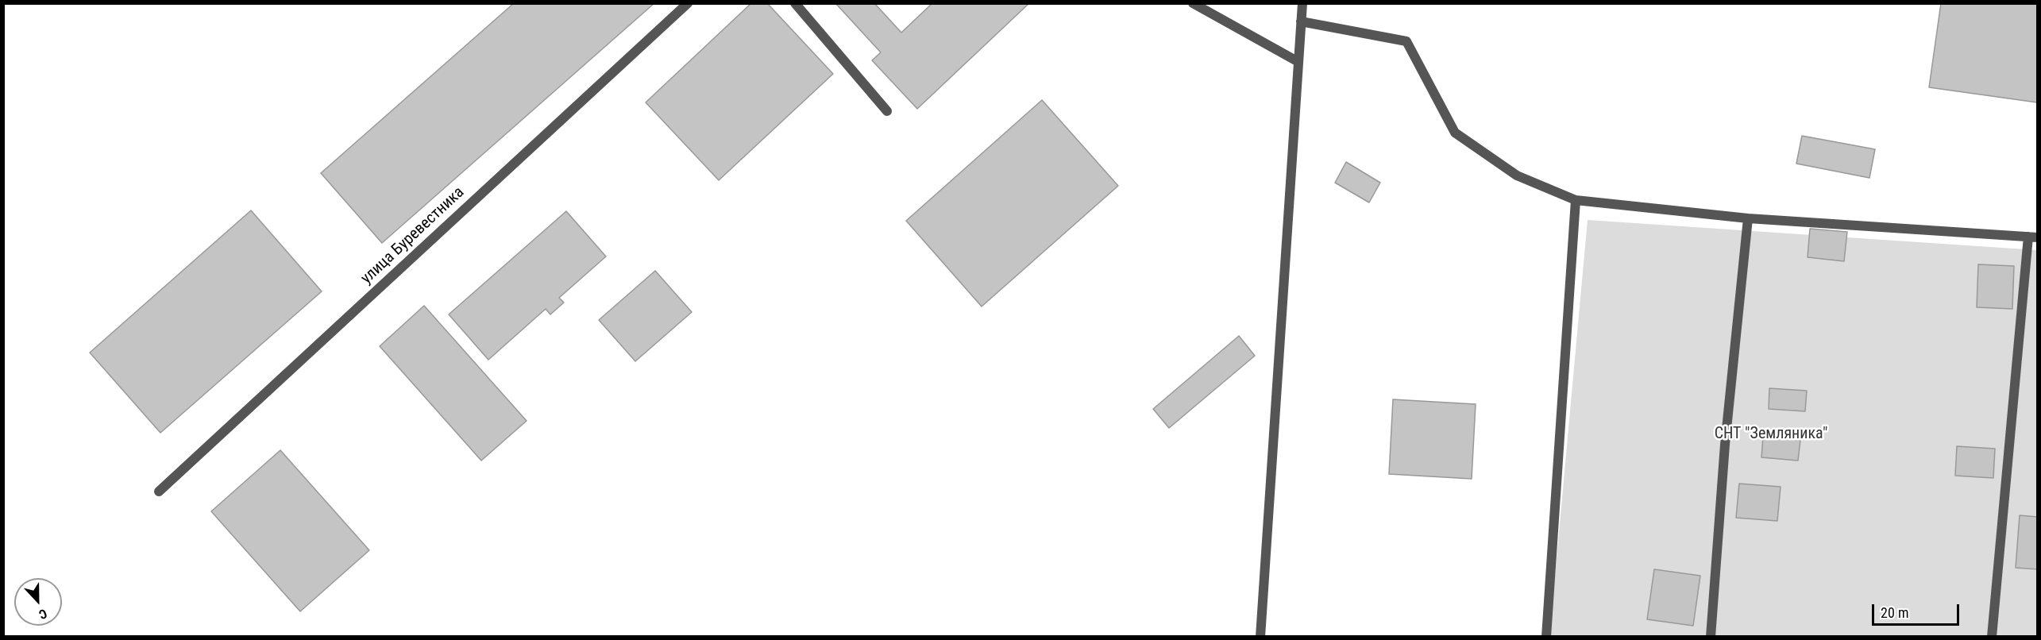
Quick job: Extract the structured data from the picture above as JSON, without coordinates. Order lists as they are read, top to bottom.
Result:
{
  "streets": {
    "street": ["улица Буревестника"]
  },
  "parks": ["СНТ \"Земляника\""],
  "scale_bar": "20 m",
  "north": "bottom"
}
